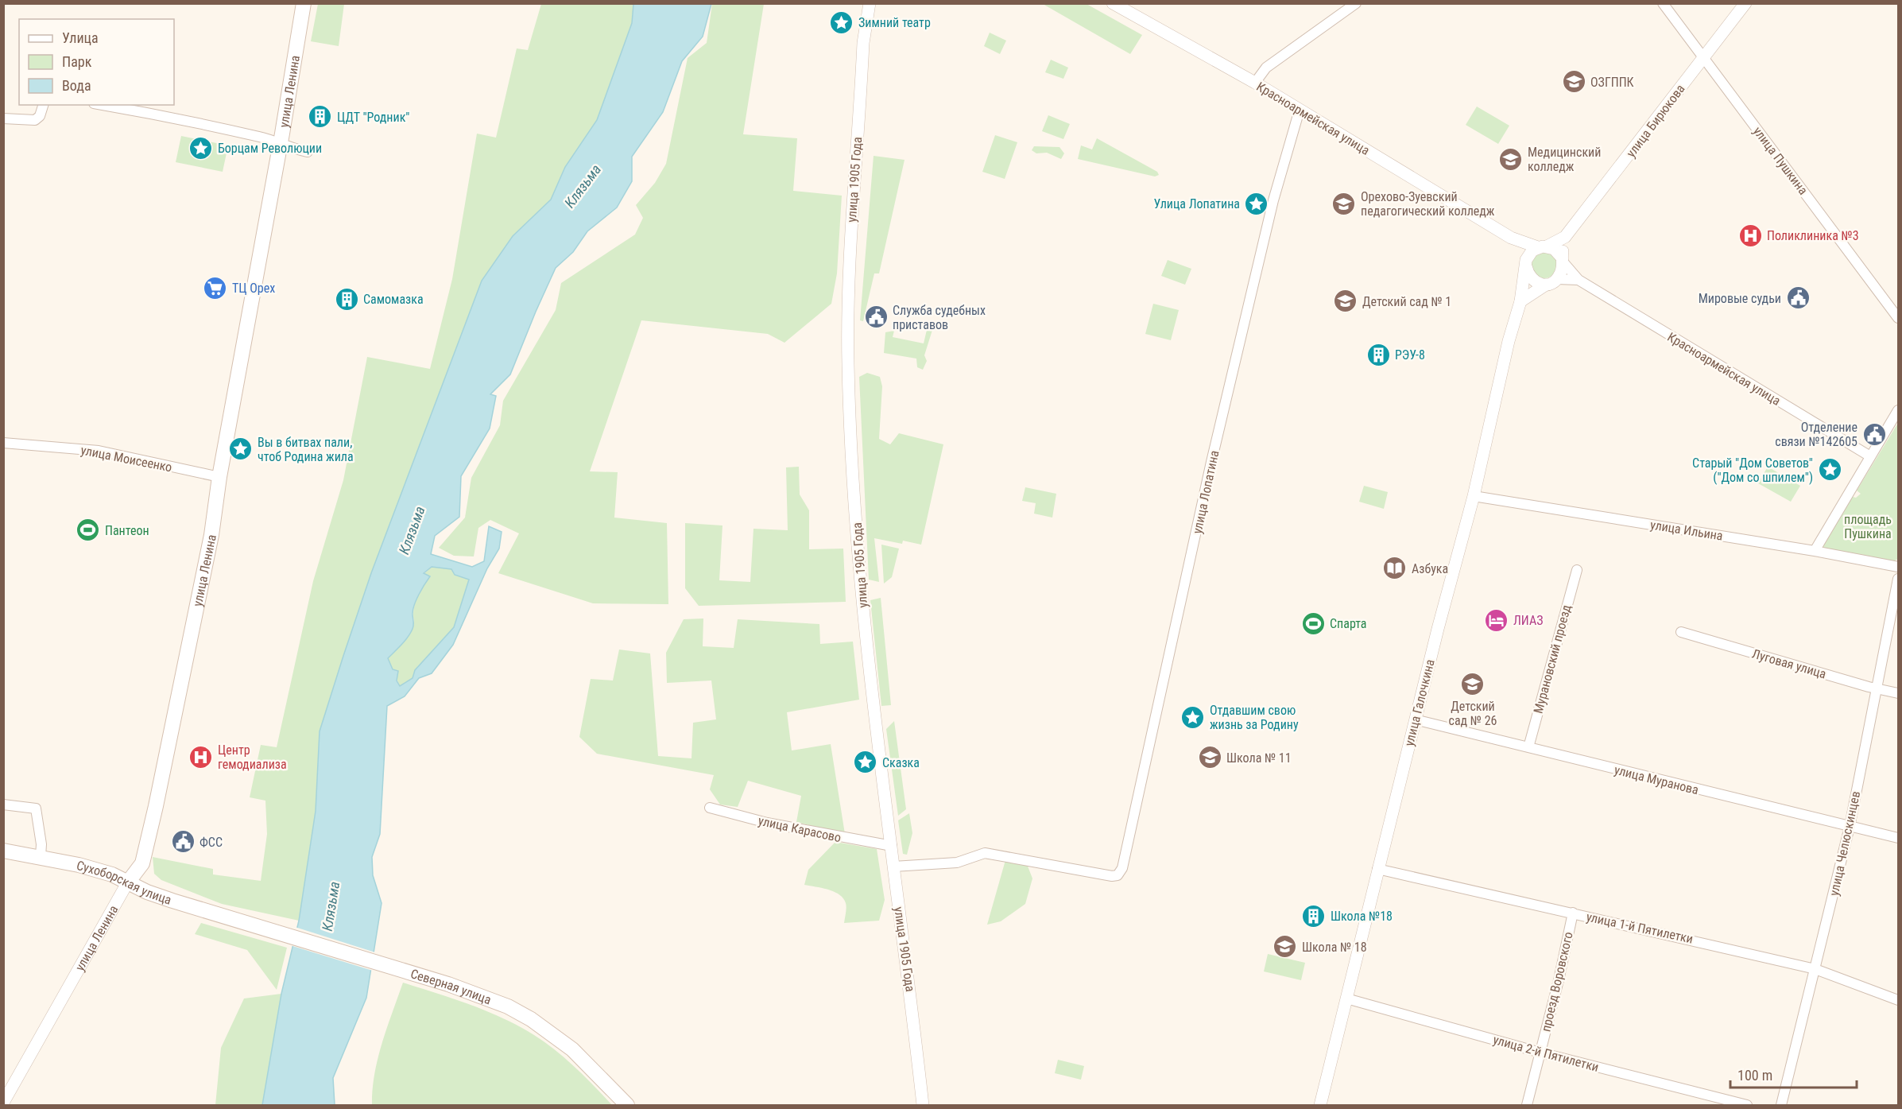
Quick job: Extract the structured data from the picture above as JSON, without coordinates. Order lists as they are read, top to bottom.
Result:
{
  "streets": {
    "main road": ["улица Ленина", "Сухоборская улица", "Северная улица"],
    "street": [
      "Красноармейская улица",
      "улица Бирюкова",
      "улица Пушкина",
      "улица 1905 Года",
      "улица Моисеенко",
      "улица Лопатина",
      "улица Ильина",
      "Мурановский проезд",
      "Луговая улица",
      "улица Галочкина",
      "улица Муранова",
      "улица Карасово",
      "улица Челюскинцев",
      "улица 1-й Пятилетки",
      "проезд Воровского",
      "улица 2-й Пятилетки"
    ]
  },
  "crossings": [
    ["улица Ленина", "улица Моисеенко"],
    ["улица Ленина", "Сухоборская улица"],
    ["Красноармейская улица", "улица Лопатина"],
    ["улица Бирюкова", "улица Пушкина"],
    ["улица 1905 Года", "улица Лопатина"],
    ["улица 1905 Года", "улица Карасово"],
    ["улица Ильина", "улица Галочкина"],
    ["Мурановский проезд", "улица Муранова"],
    ["Луговая улица", "улица Челюскинцев"],
    ["улица Галочкина", "улица Муранова"],
    ["улица Галочкина", "улица 1-й Пятилетки"],
    ["улица Галочкина", "улица 2-й Пятилетки"],
    ["улица Муранова", "улица Челюскинцев"],
    ["улица Челюскинцев", "улица 1-й Пятилетки"],
    ["Сухоборская улица", "Северная улица"],
    ["улица 1-й Пятилетки", "проезд Воровского"],
    ["проезд Воровского", "улица 2-й Пятилетки"]
  ],
  "water": ["Клязьма"],
  "parks": ["площадь Пушкина"],
  "places": {
    "place": [
      "Зимний театр",
      "Борцам Революции",
      "Улица Лопатина",
      "Вы в битвах пали, чтоб Родина жила",
      "Старый \"Дом Советов\" (\"Дом со шпилем\")",
      "Отдавшим свою жизнь за Родину",
      "Сказка"
    ],
    "school or university": [
      "ОЗГППК",
      "Медицинский колледж",
      "Орехово-Зуевский педагогический колледж",
      "Детский сад № 1",
      "Детский сад № 26",
      "Школа № 11",
      "Школа № 18"
    ],
    "building": [
      "ЦДТ \"Родник\"",
      "Самомазка",
      "РЭУ-8",
      "Школа №18"
    ],
    "hospital": ["Поликлиника №3", "Центр гемодиализа"],
    "supermarket": ["ТЦ Орех"],
    "public building": [
      "Мировые судьи",
      "Служба судебных приставов",
      "Отделение связи №142605",
      "ФСС"
    ],
    "sports": ["Пантеон", "Спарта"],
    "library": ["Азбука"],
    "hotel": ["ЛИАЗ"]
  },
  "legend": ["Улица", "Парк", "Вода"],
  "scale_bar": "100 m"
}
